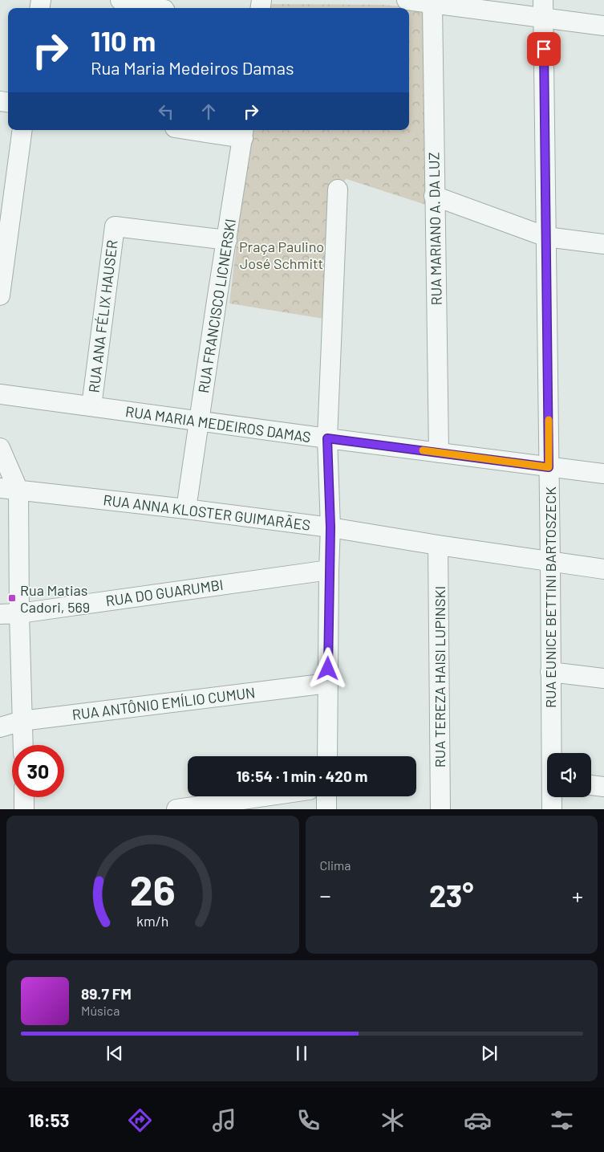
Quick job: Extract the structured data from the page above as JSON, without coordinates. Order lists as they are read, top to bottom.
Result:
{
  "streets": {
    "street": [
      "RUA MARIANO A. DA LUZ",
      "RUA FRANCISCO LICNERSKI",
      "RUA ANA FÉLIX HAUSER",
      "RUA MARIA MEDEIROS DAMAS",
      "RUA ANNA KLOSTER GUIMARÃES",
      "RUA DO GUARUMBI",
      "RUA EUNICE BETTINI BARTOSZECK",
      "RUA TEREZA HAISI LUPINSKI",
      "RUA ANTÔNIO EMÍLIO CUMUN"
    ]
  },
  "crossings": [
    ["RUA MARIANO A. DA LUZ", "RUA MARIA MEDEIROS DAMAS"],
    ["RUA FRANCISCO LICNERSKI", "RUA ANA FÉLIX HAUSER"],
    ["RUA FRANCISCO LICNERSKI", "RUA MARIA MEDEIROS DAMAS"],
    ["RUA FRANCISCO LICNERSKI", "RUA ANNA KLOSTER GUIMARÃES"],
    ["RUA ANA FÉLIX HAUSER", "RUA MARIA MEDEIROS DAMAS"],
    ["RUA MARIA MEDEIROS DAMAS", "RUA EUNICE BETTINI BARTOSZECK"],
    ["RUA ANNA KLOSTER GUIMARÃES", "RUA EUNICE BETTINI BARTOSZECK"],
    ["RUA ANNA KLOSTER GUIMARÃES", "RUA TEREZA HAISI LUPINSKI"]
  ],
  "parks": ["Praça Paulino José Schmitt"],
  "places": {
    "transit": ["Rua Matias Cadori, 569"]
  },
  "page": {
    "turn": ["110 m", "Rua Maria Medeiros Damas"],
    "limit": "30",
    "trip": "16:54 · 1 min · 420 m",
    "tile": "Clima",
    "heat": ["−", "23°", "+"],
    "song": ["89.7 FM", "Música"],
    "tabs": "16:53",
    "gauge": ["26", "km/h"]
  }
}
